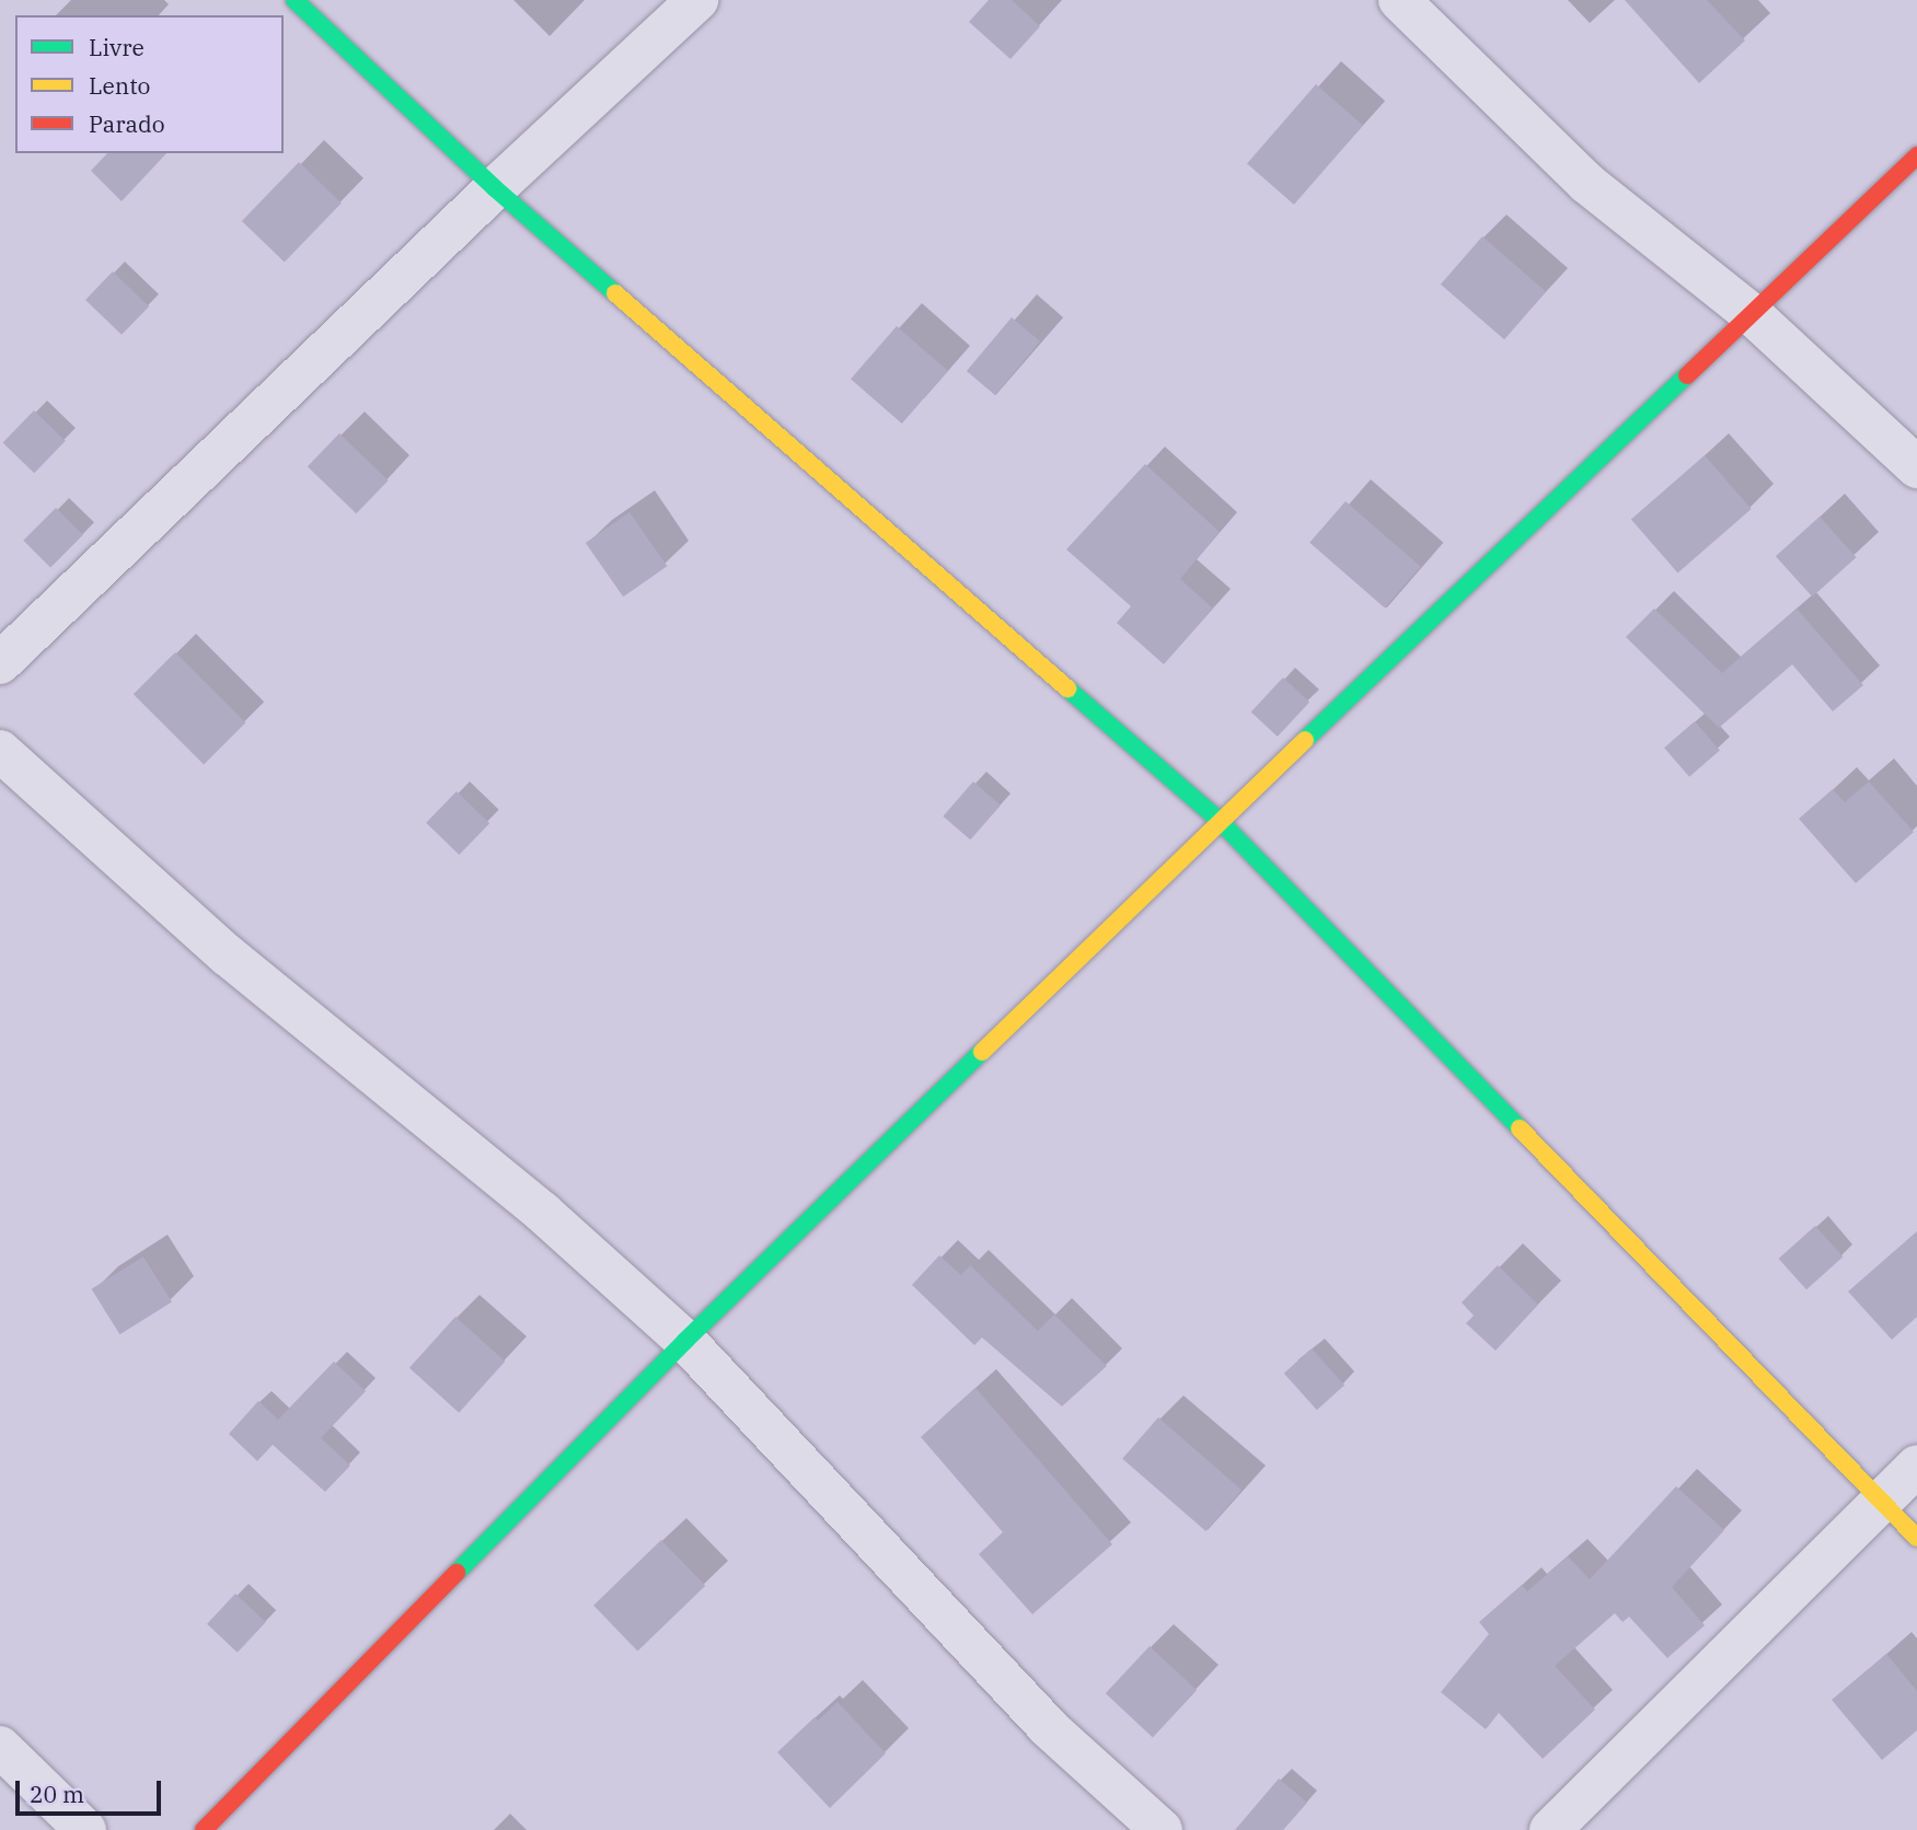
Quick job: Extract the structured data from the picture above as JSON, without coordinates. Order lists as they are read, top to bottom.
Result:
{
  "legend": ["Livre", "Lento", "Parado"],
  "scale_bar": "20 m"
}
